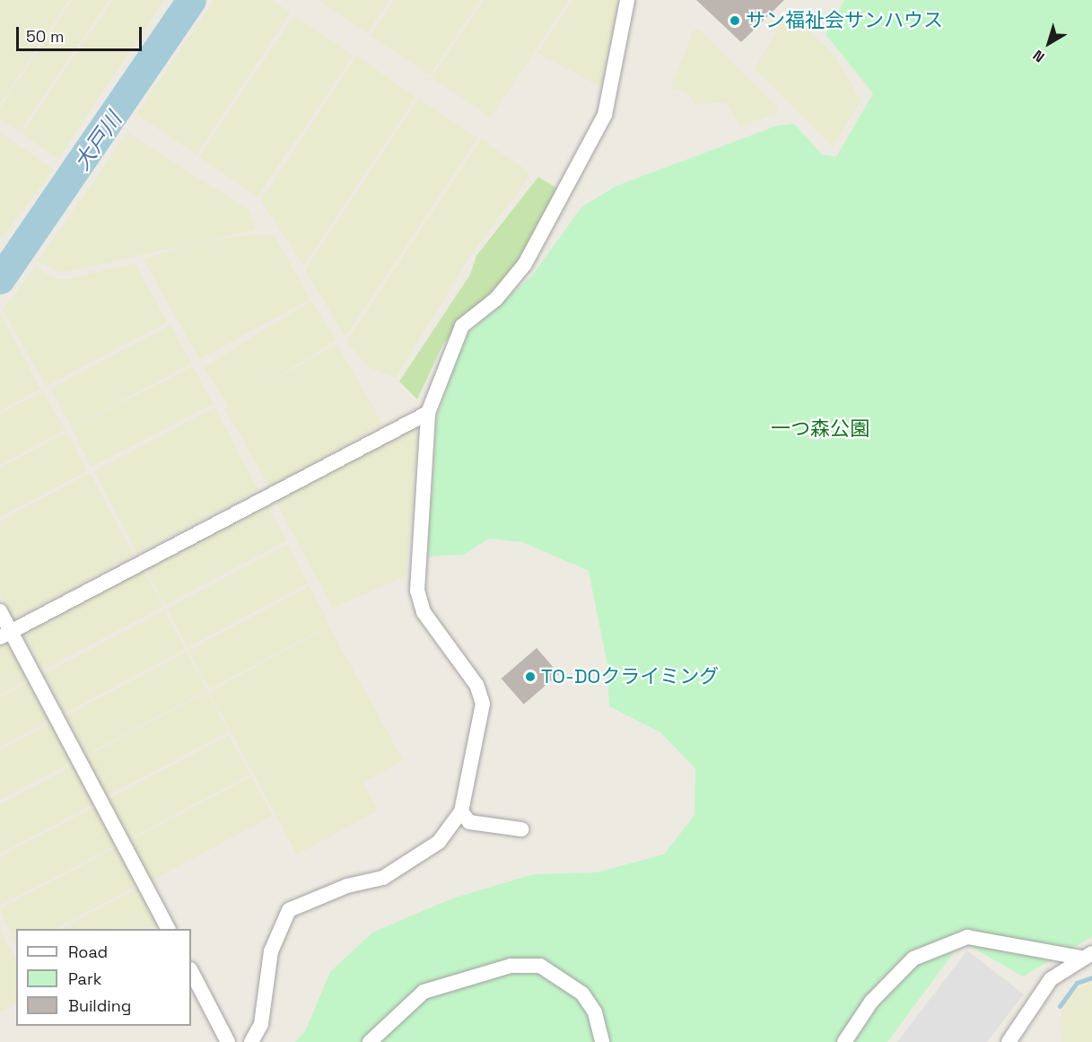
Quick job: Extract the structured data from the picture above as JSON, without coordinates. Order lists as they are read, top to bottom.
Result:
{
  "water": ["大戸川"],
  "parks": ["一つ森公園"],
  "places": ["サン福祉会サンハウス", "TO-DOクライミング"],
  "legend": ["Road", "Park", "Building"],
  "scale_bar": "50 m",
  "north": "bottom left"
}
